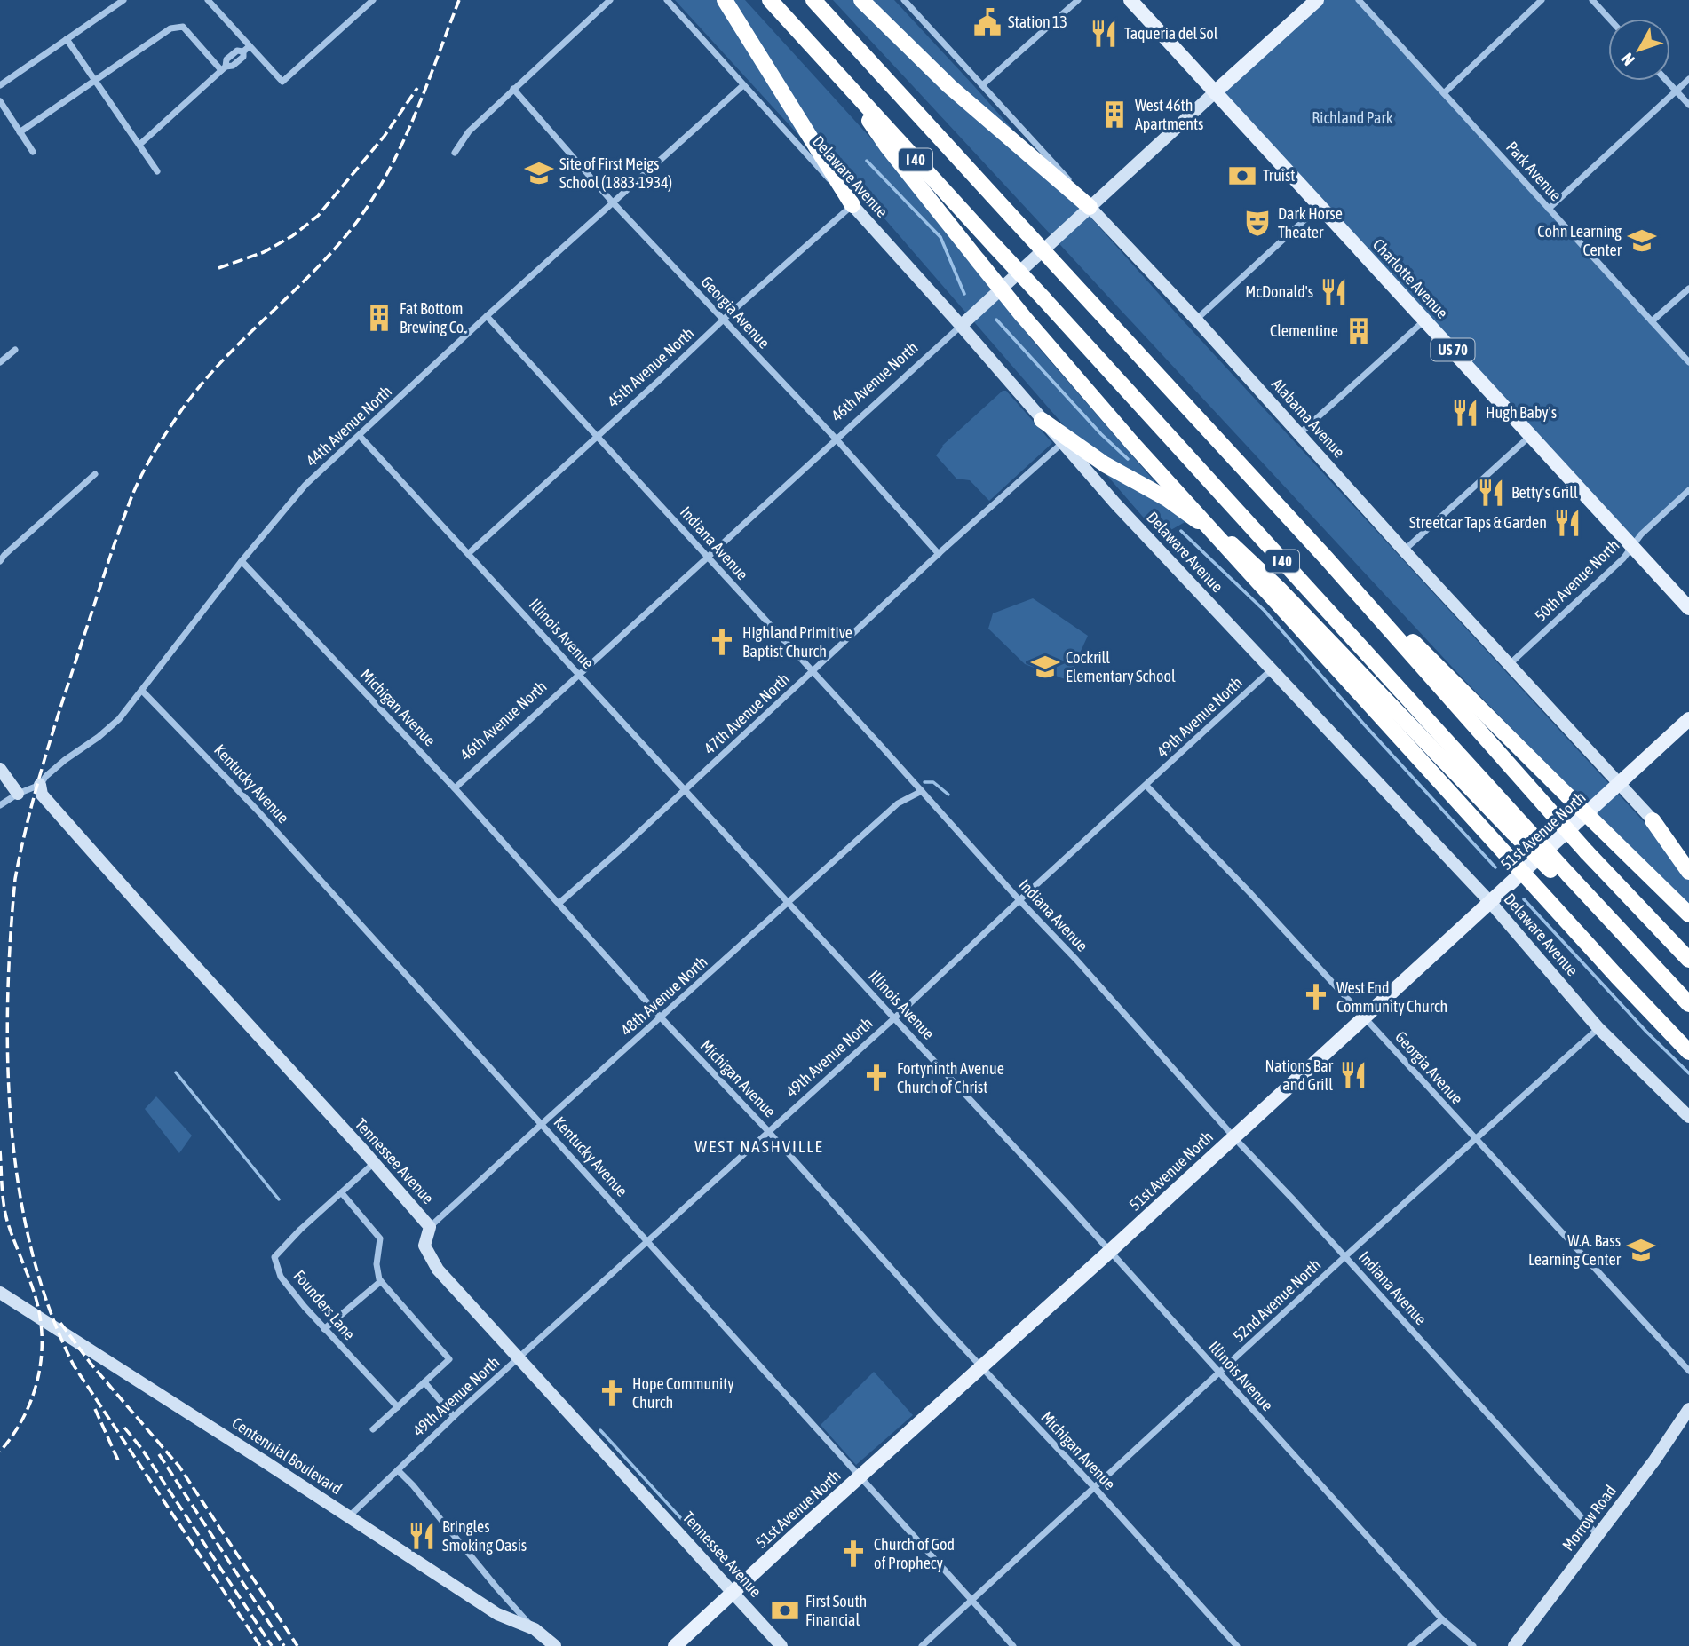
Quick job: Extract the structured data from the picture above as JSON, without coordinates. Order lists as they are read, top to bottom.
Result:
{
  "streets": {
    "highway": ["I 40"],
    "main road": [
      "Delaware Avenue",
      "Charlotte Avenue",
      "US 70",
      "46th Avenue North",
      "Alabama Avenue",
      "51st Avenue North",
      "Tennessee Avenue",
      "Centennial Boulevard",
      "Morrow Road"
    ],
    "street": [
      "Park Avenue",
      "Georgia Avenue",
      "45th Avenue North",
      "44th Avenue North",
      "Indiana Avenue",
      "50th Avenue North",
      "Illinois Avenue",
      "Michigan Avenue",
      "47th Avenue North",
      "49th Avenue North",
      "Kentucky Avenue",
      "48th Avenue North",
      "52nd Avenue North",
      "Founders Lane"
    ]
  },
  "crossings": [
    ["Delaware Avenue", "45th Avenue North"],
    ["Delaware Avenue", "46th Avenue North"],
    ["Delaware Avenue", "44th Avenue North"],
    ["Delaware Avenue", "47th Avenue North"],
    ["Delaware Avenue", "49th Avenue North"],
    ["Delaware Avenue", "51st Avenue North"],
    ["Delaware Avenue", "52nd Avenue North"],
    ["Charlotte Avenue", "46th Avenue North"],
    ["Charlotte Avenue", "50th Avenue North"],
    ["Georgia Avenue", "45th Avenue North"],
    ["Georgia Avenue", "46th Avenue North"],
    ["Georgia Avenue", "44th Avenue North"],
    ["Georgia Avenue", "47th Avenue North"],
    ["Georgia Avenue", "49th Avenue North"],
    ["Georgia Avenue", "51st Avenue North"],
    ["Georgia Avenue", "52nd Avenue North"],
    ["45th Avenue North", "Indiana Avenue"],
    ["45th Avenue North", "Illinois Avenue"],
    ["46th Avenue North", "Alabama Avenue"],
    ["46th Avenue North", "Indiana Avenue"],
    ["46th Avenue North", "Illinois Avenue"],
    ["46th Avenue North", "Michigan Avenue"],
    ["Alabama Avenue", "50th Avenue North"],
    ["Alabama Avenue", "51st Avenue North"],
    ["44th Avenue North", "Indiana Avenue"],
    ["44th Avenue North", "Illinois Avenue"],
    ["44th Avenue North", "Michigan Avenue"],
    ["44th Avenue North", "Kentucky Avenue"],
    ["44th Avenue North", "Tennessee Avenue"],
    ["Indiana Avenue", "47th Avenue North"],
    ["Indiana Avenue", "49th Avenue North"],
    ["Indiana Avenue", "51st Avenue North"],
    ["Indiana Avenue", "48th Avenue North"],
    ["Indiana Avenue", "52nd Avenue North"],
    ["Indiana Avenue", "Morrow Road"],
    ["Illinois Avenue", "47th Avenue North"],
    ["Illinois Avenue", "49th Avenue North"],
    ["Illinois Avenue", "51st Avenue North"],
    ["Illinois Avenue", "48th Avenue North"],
    ["Illinois Avenue", "52nd Avenue North"],
    ["Michigan Avenue", "47th Avenue North"],
    ["Michigan Avenue", "49th Avenue North"],
    ["Michigan Avenue", "51st Avenue North"],
    ["Michigan Avenue", "48th Avenue North"],
    ["Michigan Avenue", "52nd Avenue North"],
    ["49th Avenue North", "Kentucky Avenue"],
    ["49th Avenue North", "Tennessee Avenue"],
    ["49th Avenue North", "Centennial Boulevard"],
    ["Kentucky Avenue", "51st Avenue North"],
    ["Kentucky Avenue", "48th Avenue North"],
    ["Kentucky Avenue", "52nd Avenue North"],
    ["51st Avenue North", "Tennessee Avenue"],
    ["48th Avenue North", "Tennessee Avenue"],
    ["Tennessee Avenue", "Founders Lane"]
  ],
  "districts": ["WEST NASHVILLE"],
  "parks": ["Richland Park"],
  "places": {
    "public building": ["Station 13"],
    "restaurant": [
      "Taqueria del Sol",
      "McDonald's",
      "Hugh Baby's",
      "Betty's Grill",
      "Streetcar Taps & Garden",
      "Nations Bar and Grill",
      "Bringles Smoking Oasis"
    ],
    "building": ["West 46th Apartments", "Fat Bottom Brewing Co.", "Clementine"],
    "school or university": [
      "Site of First Meigs School (1883-1934)",
      "Cohn Learning Center",
      "Cockrill Elementary School",
      "W.A. Bass Learning Center"
    ],
    "bank": ["Truist", "First South Financial"],
    "theatre": ["Dark Horse Theater"],
    "church": [
      "Highland Primitive Baptist Church",
      "West End Community Church",
      "Fortyninth Avenue Church of Christ",
      "Hope Community Church",
      "Church of God of Prophecy"
    ]
  },
  "north": "bottom left"
}
